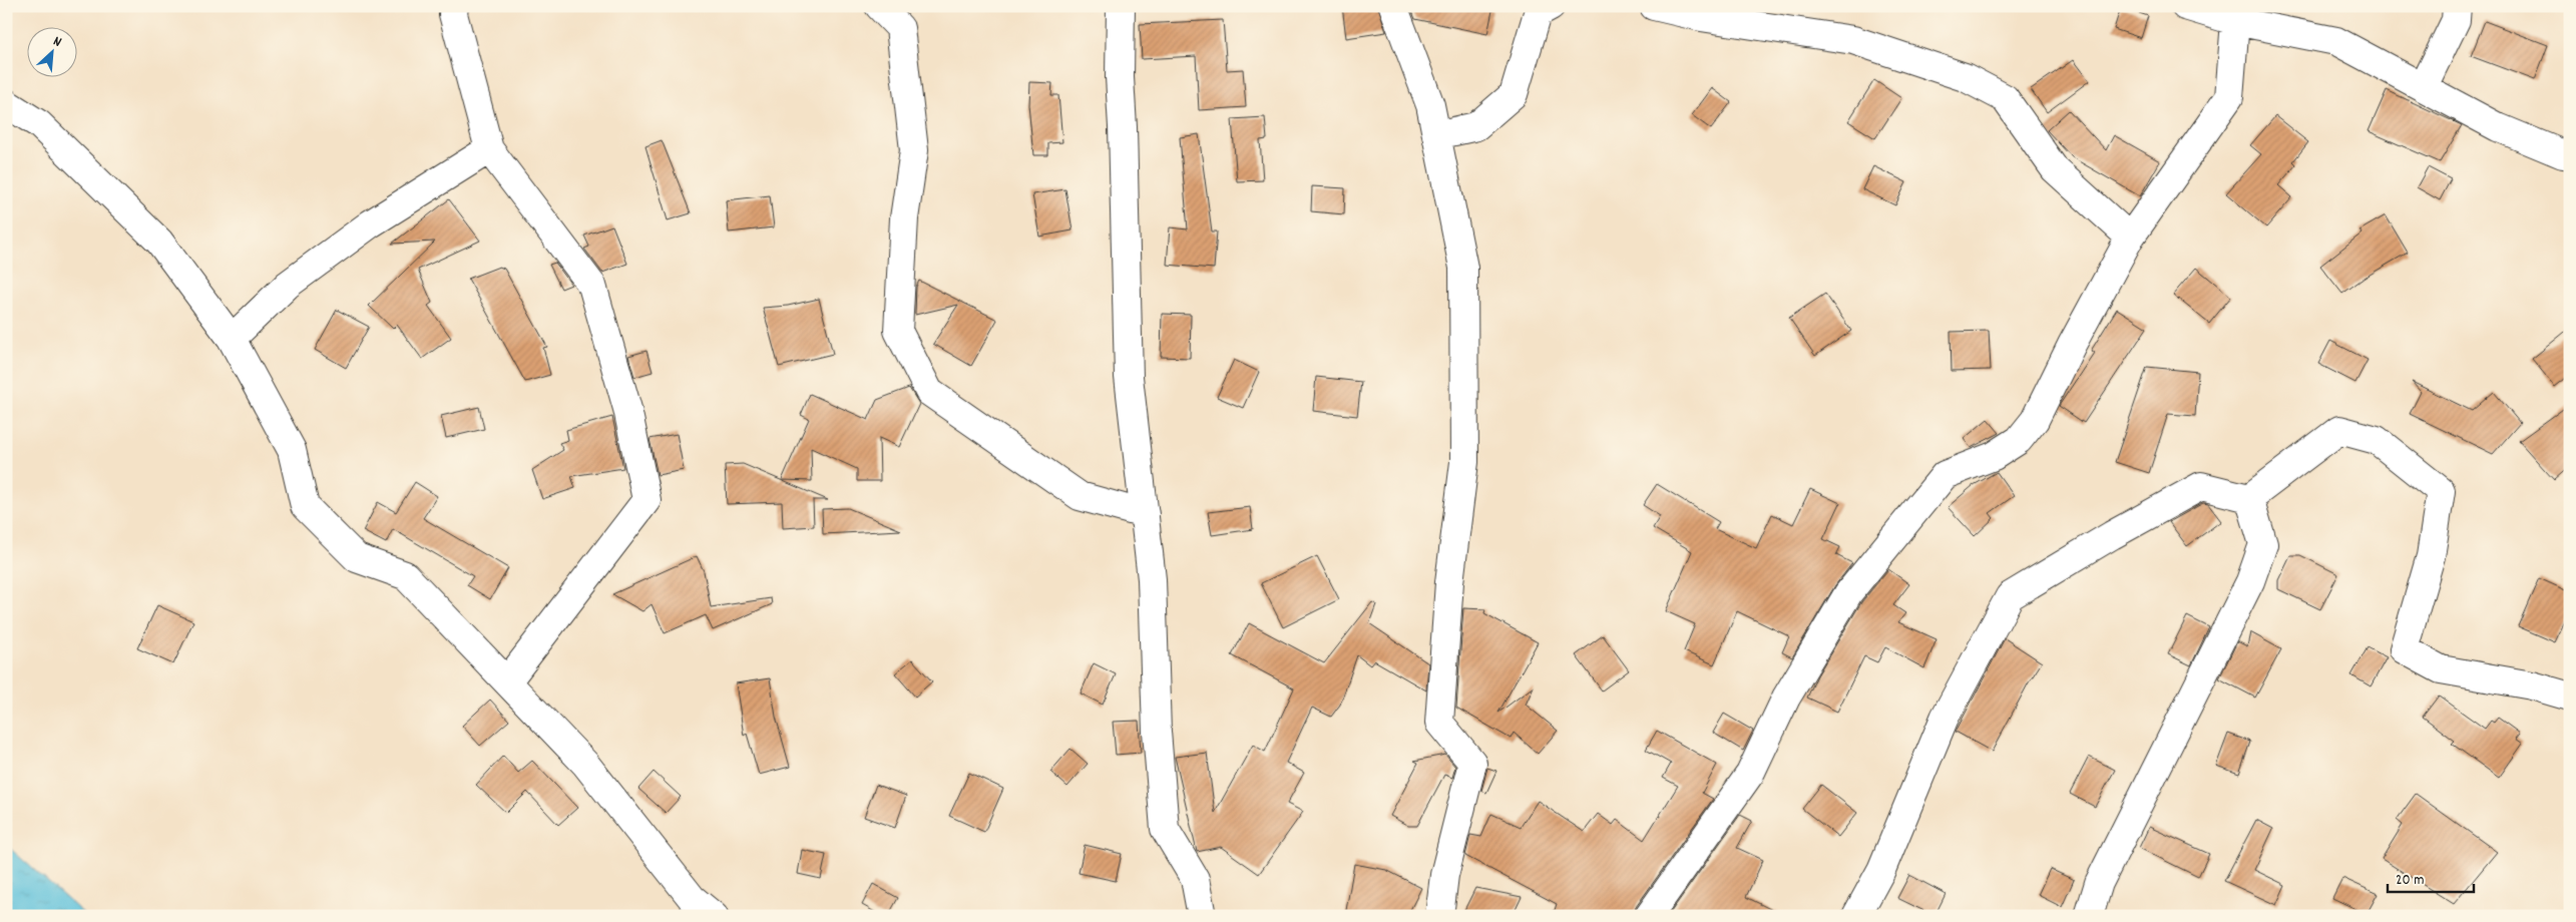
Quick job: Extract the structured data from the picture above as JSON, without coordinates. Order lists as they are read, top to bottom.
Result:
{
  "scale_bar": "20 m",
  "north": "top right"
}
